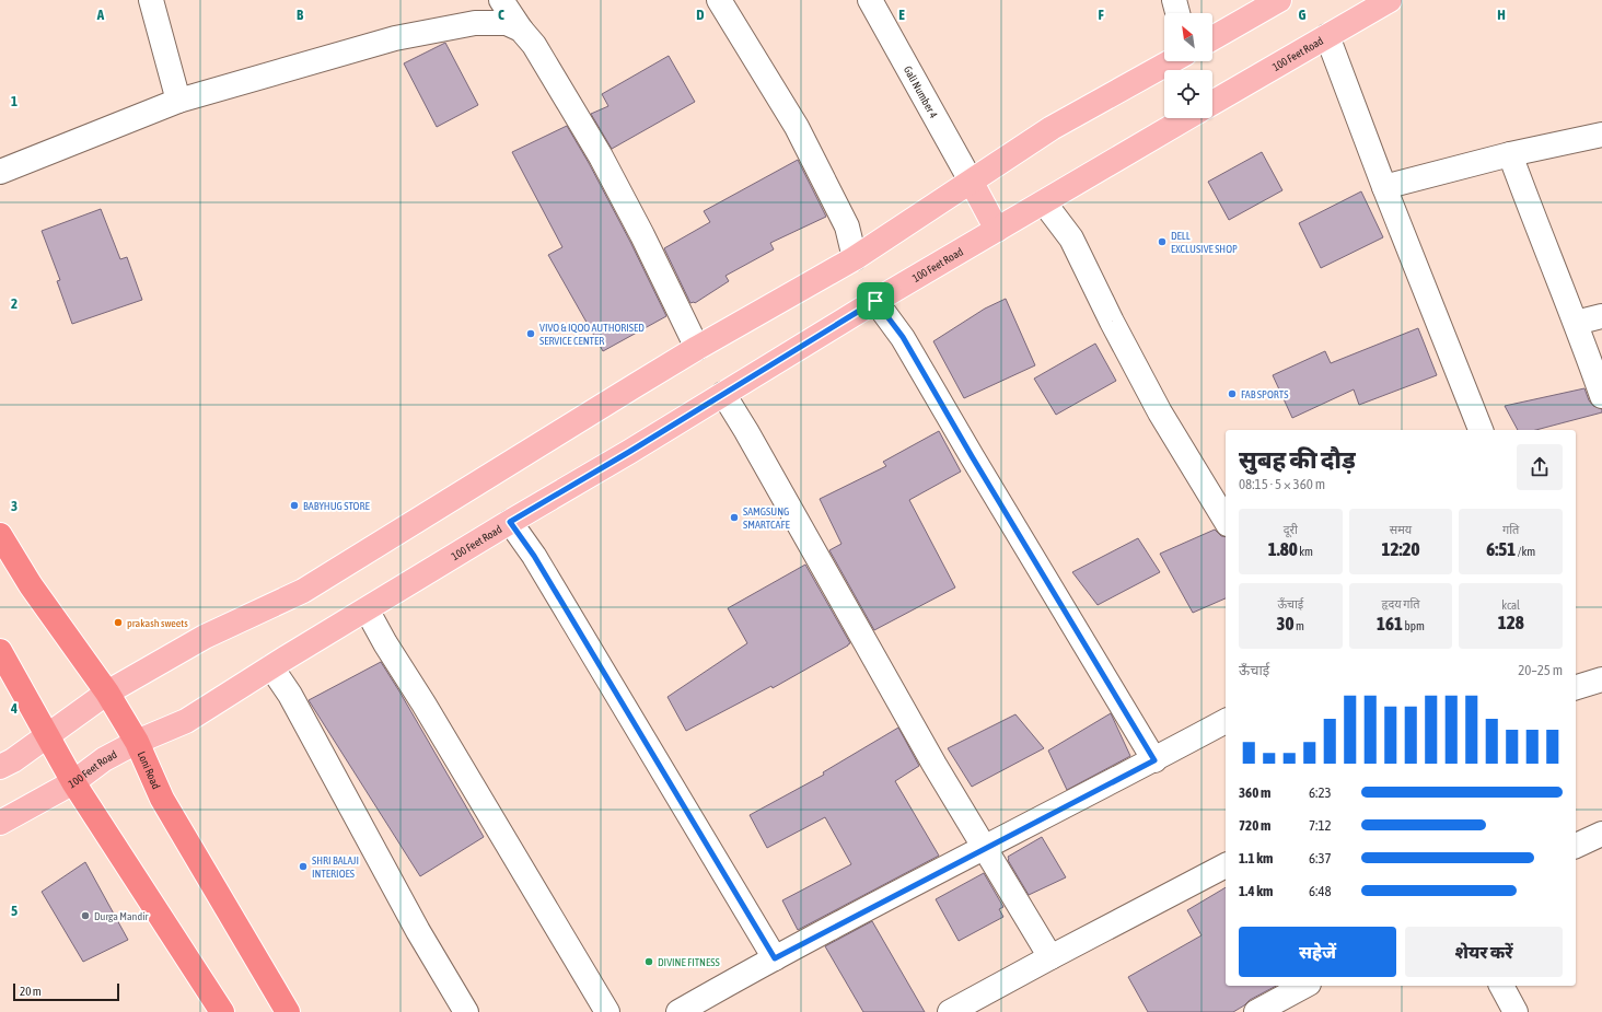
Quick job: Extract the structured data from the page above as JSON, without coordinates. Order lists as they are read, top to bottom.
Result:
{
  "streets": {
    "highway": ["Loni Road"],
    "main road": ["100 Feet Road"],
    "street": ["Gali Number 4"]
  },
  "crossings": [
    ["100 Feet Road", "Loni Road"]
  ],
  "places": [
    "DELL EXCLUSIVE SHOP",
    "VIVO & IQOO AUTHORISED SERVICE CENTER",
    "FAB SPORTS",
    "BABYHUG STORE",
    "SAMGSUNG SMARTCAFE",
    "prakash sweets",
    "SHRI BALAJI INTERIOES",
    "Durga Mandir",
    "DIVINE FITNESS"
  ],
  "scale_bar": "20 m",
  "north": "top left",
  "page": {
    "heading": ["सुबह की दौड़", "08:15 · 5 × 360 m"],
    "stats": [
      ["दूरी", "1.80 km"],
      ["समय", "12:20"],
      ["गति", "6:51 /km"],
      ["ऊँचाई", "30 m"],
      ["हृदय गति", "161 bpm"],
      ["kcal", "128"]
    ],
    "chart": ["ऊँचाई", "20–25 m"],
    "list": [
      {
        "name": "360 m",
        "note": "6:23"
      },
      {
        "name": "720 m",
        "note": "7:12"
      },
      {
        "name": "1.1 km",
        "note": "6:37"
      },
      {
        "name": "1.4 km",
        "note": "6:48"
      }
    ],
    "buttons": ["सहेजें", "शेयर करें"],
    "scale": "20 m"
  },
  "grid": {
    "columns": [
      "A",
      "B",
      "C",
      "D",
      "E",
      "F",
      "G",
      "H"
    ],
    "rows": [
      "1",
      "2",
      "3",
      "4",
      "5"
    ]
  }
}
